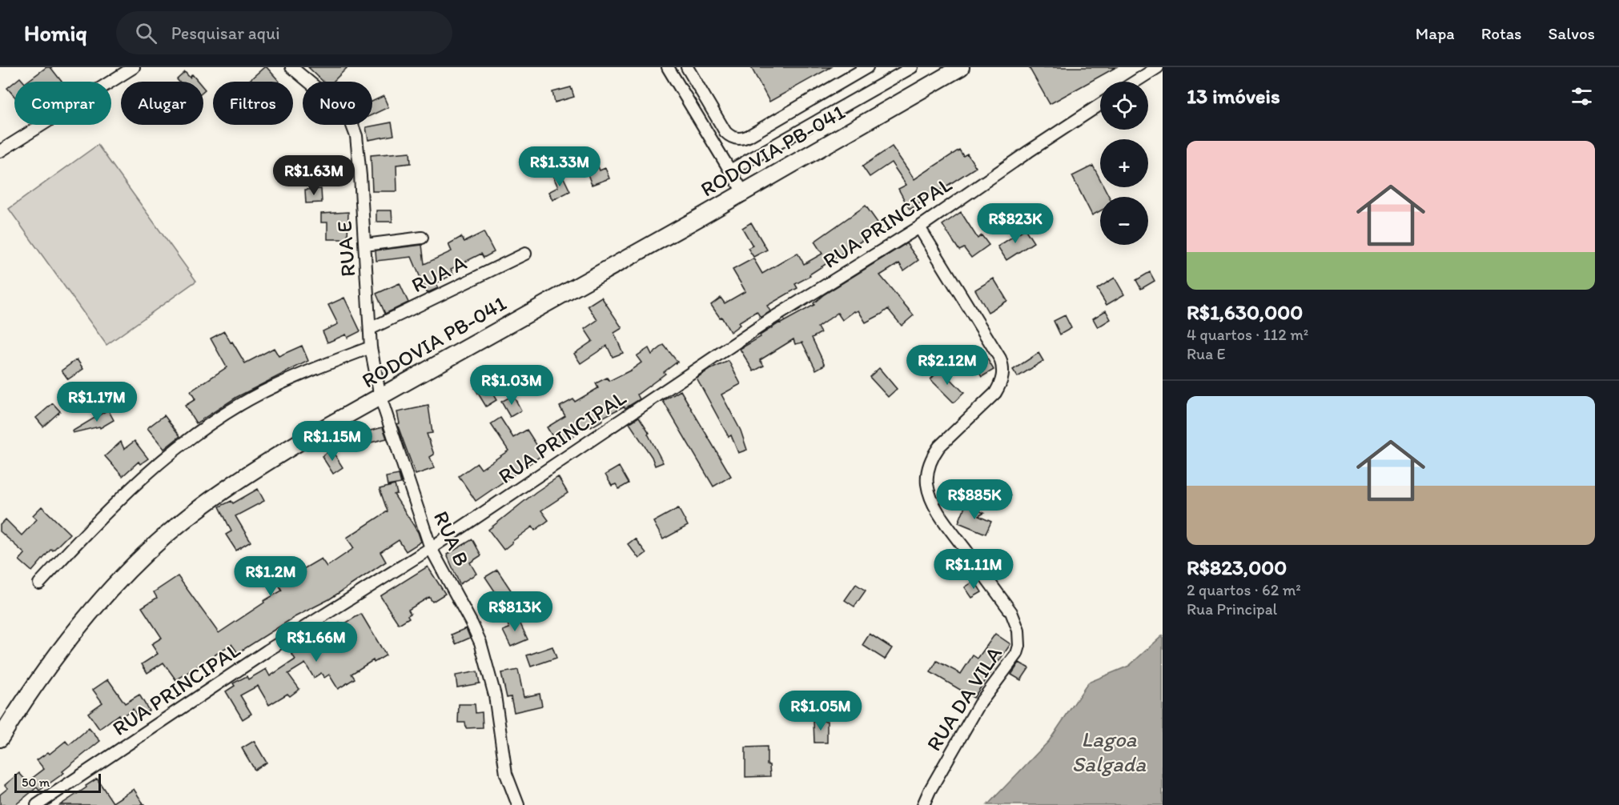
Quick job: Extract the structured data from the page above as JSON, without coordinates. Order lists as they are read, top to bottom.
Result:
{
  "streets": {
    "main road": ["RODOVIA PB-041"],
    "street": [
      "RUA PRINCIPAL",
      "RUA E",
      "RUA A",
      "RUA B",
      "RUA DA VILA"
    ]
  },
  "crossings": [
    ["RODOVIA PB-041", "RUA E"],
    ["RODOVIA PB-041", "RUA B"],
    ["RUA PRINCIPAL", "RUA B"],
    ["RUA PRINCIPAL", "RUA DA VILA"],
    ["RUA E", "RUA A"],
    ["RUA E", "RUA B"]
  ],
  "water": ["Lagoa Salgada"],
  "scale_bar": "50 m",
  "page": {
    "header": "Homiq",
    "search": "Pesquisar aqui",
    "nav": ["Mapa", "Rotas", "Salvos"],
    "heading": "13 imóveis",
    "map_buttons": ["+", "−"],
    "chip": [
      "Comprar",
      "Alugar",
      "Filtros",
      "Novo"
    ],
    "list": [
      {
        "name": "R$1,630,000",
        "note": "4 quartos · 112 m² · Rua E"
      },
      {
        "name": "R$823,000",
        "note": "2 quartos · 62 m² · Rua Principal"
      }
    ],
    "price": [
      "R$1.33M",
      "R$1.63M",
      "R$823K",
      "R$2.12M",
      "R$1.03M",
      "R$1.17M",
      "R$1.15M",
      "R$885K",
      "R$1.11M",
      "R$1.2M",
      "R$813K",
      "R$1.66M",
      "R$1.05M"
    ],
    "scale": "50 m"
  }
}
